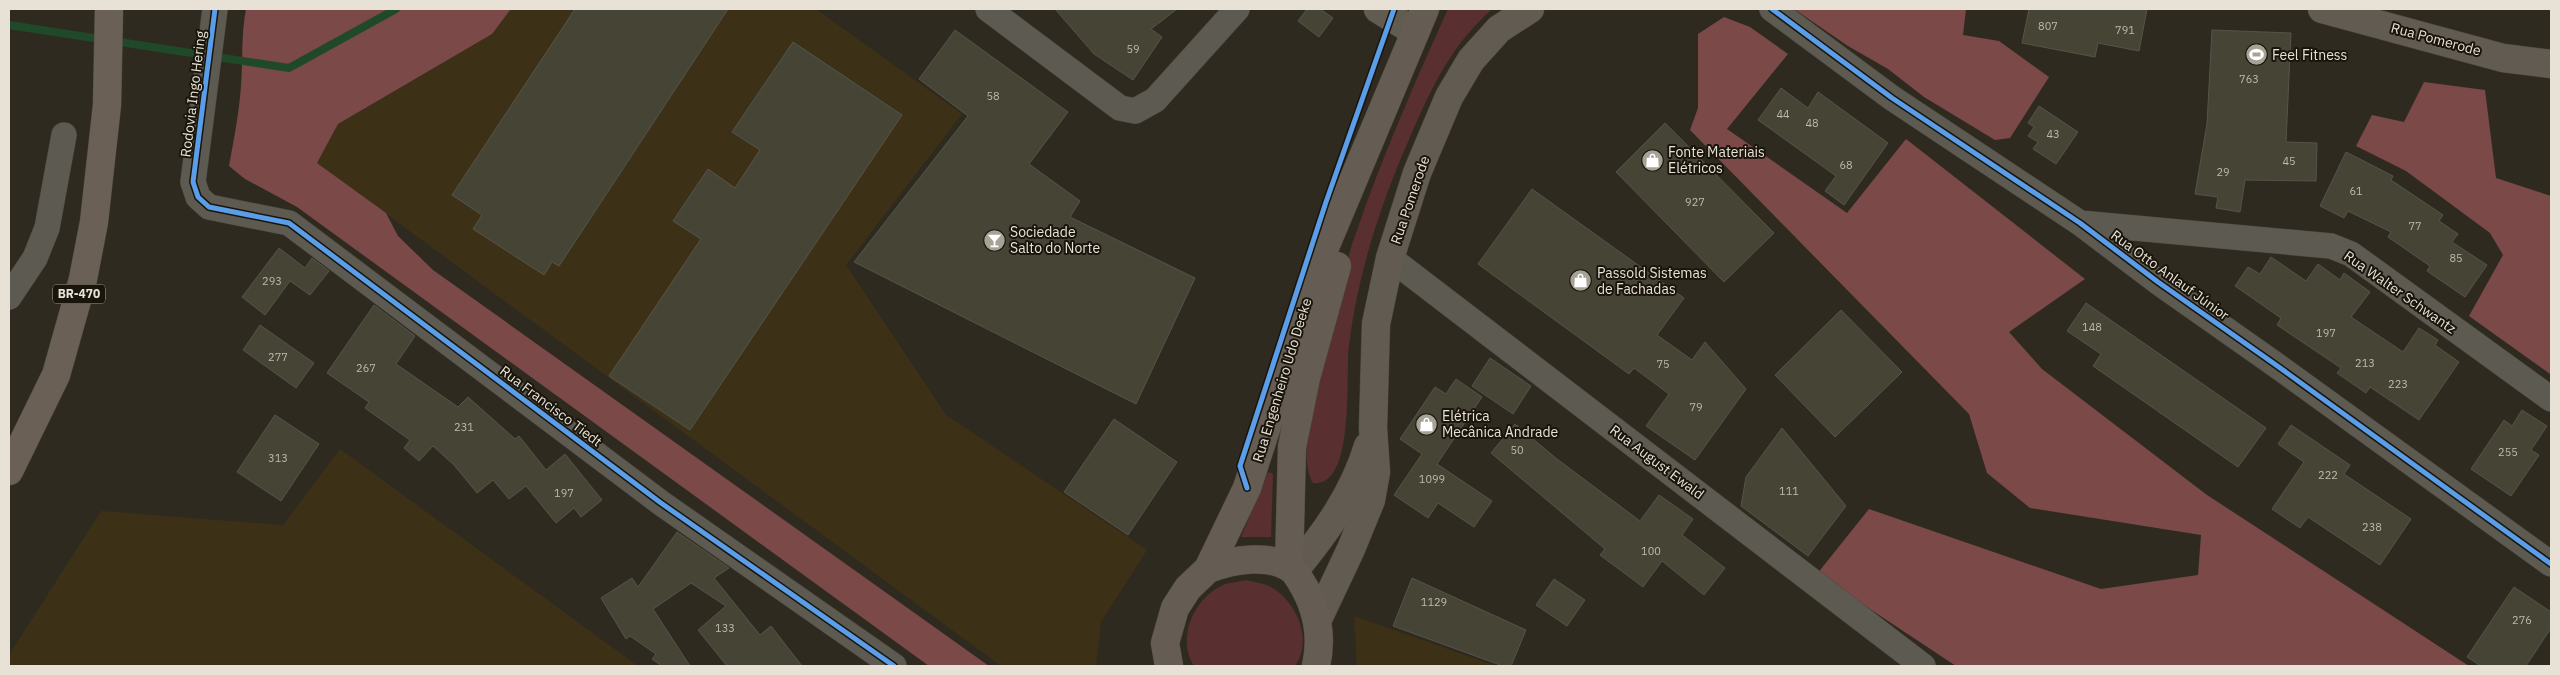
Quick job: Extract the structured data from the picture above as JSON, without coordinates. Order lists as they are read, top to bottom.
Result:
{
  "streets": {
    "highway": ["BR-470"],
    "main road": ["Rua Pomerode", "Rua Engenheiro Udo Deeke"],
    "street": [
      "Rodovia Ingo Hering",
      "Rua Otto Anlauf Júnior",
      "Rua Walter Schwantz",
      "Rua Francisco Tiedt",
      "Rua August Ewald"
    ]
  },
  "crossings": [
    ["Rua Pomerode", "Rua Engenheiro Udo Deeke"],
    ["Rua Pomerode", "Rua August Ewald"],
    ["Rodovia Ingo Hering", "Rua Francisco Tiedt"],
    ["Rua Otto Anlauf Júnior", "Rua Walter Schwantz"]
  ],
  "places": {
    "sports": ["Feel Fitness"],
    "shop": ["Fonte Materiais Elétricos", "Passold Sistemas de Fachadas", "Elétrica Mecânica Andrade"],
    "bar": ["Sociedade Salto do Norte"]
  },
  "house_numbers": [
    "807",
    "791",
    "59",
    "763",
    "58",
    "44",
    "48",
    "43",
    "45",
    "68",
    "29",
    "61",
    "927",
    "77",
    "85",
    "293",
    "148",
    "197",
    "277",
    "213",
    "75",
    "267",
    "223",
    "79",
    "231",
    "50",
    "255",
    "313",
    "222",
    "1099",
    "111",
    "197",
    "238",
    "100",
    "1129",
    "276",
    "133"
  ]
}
